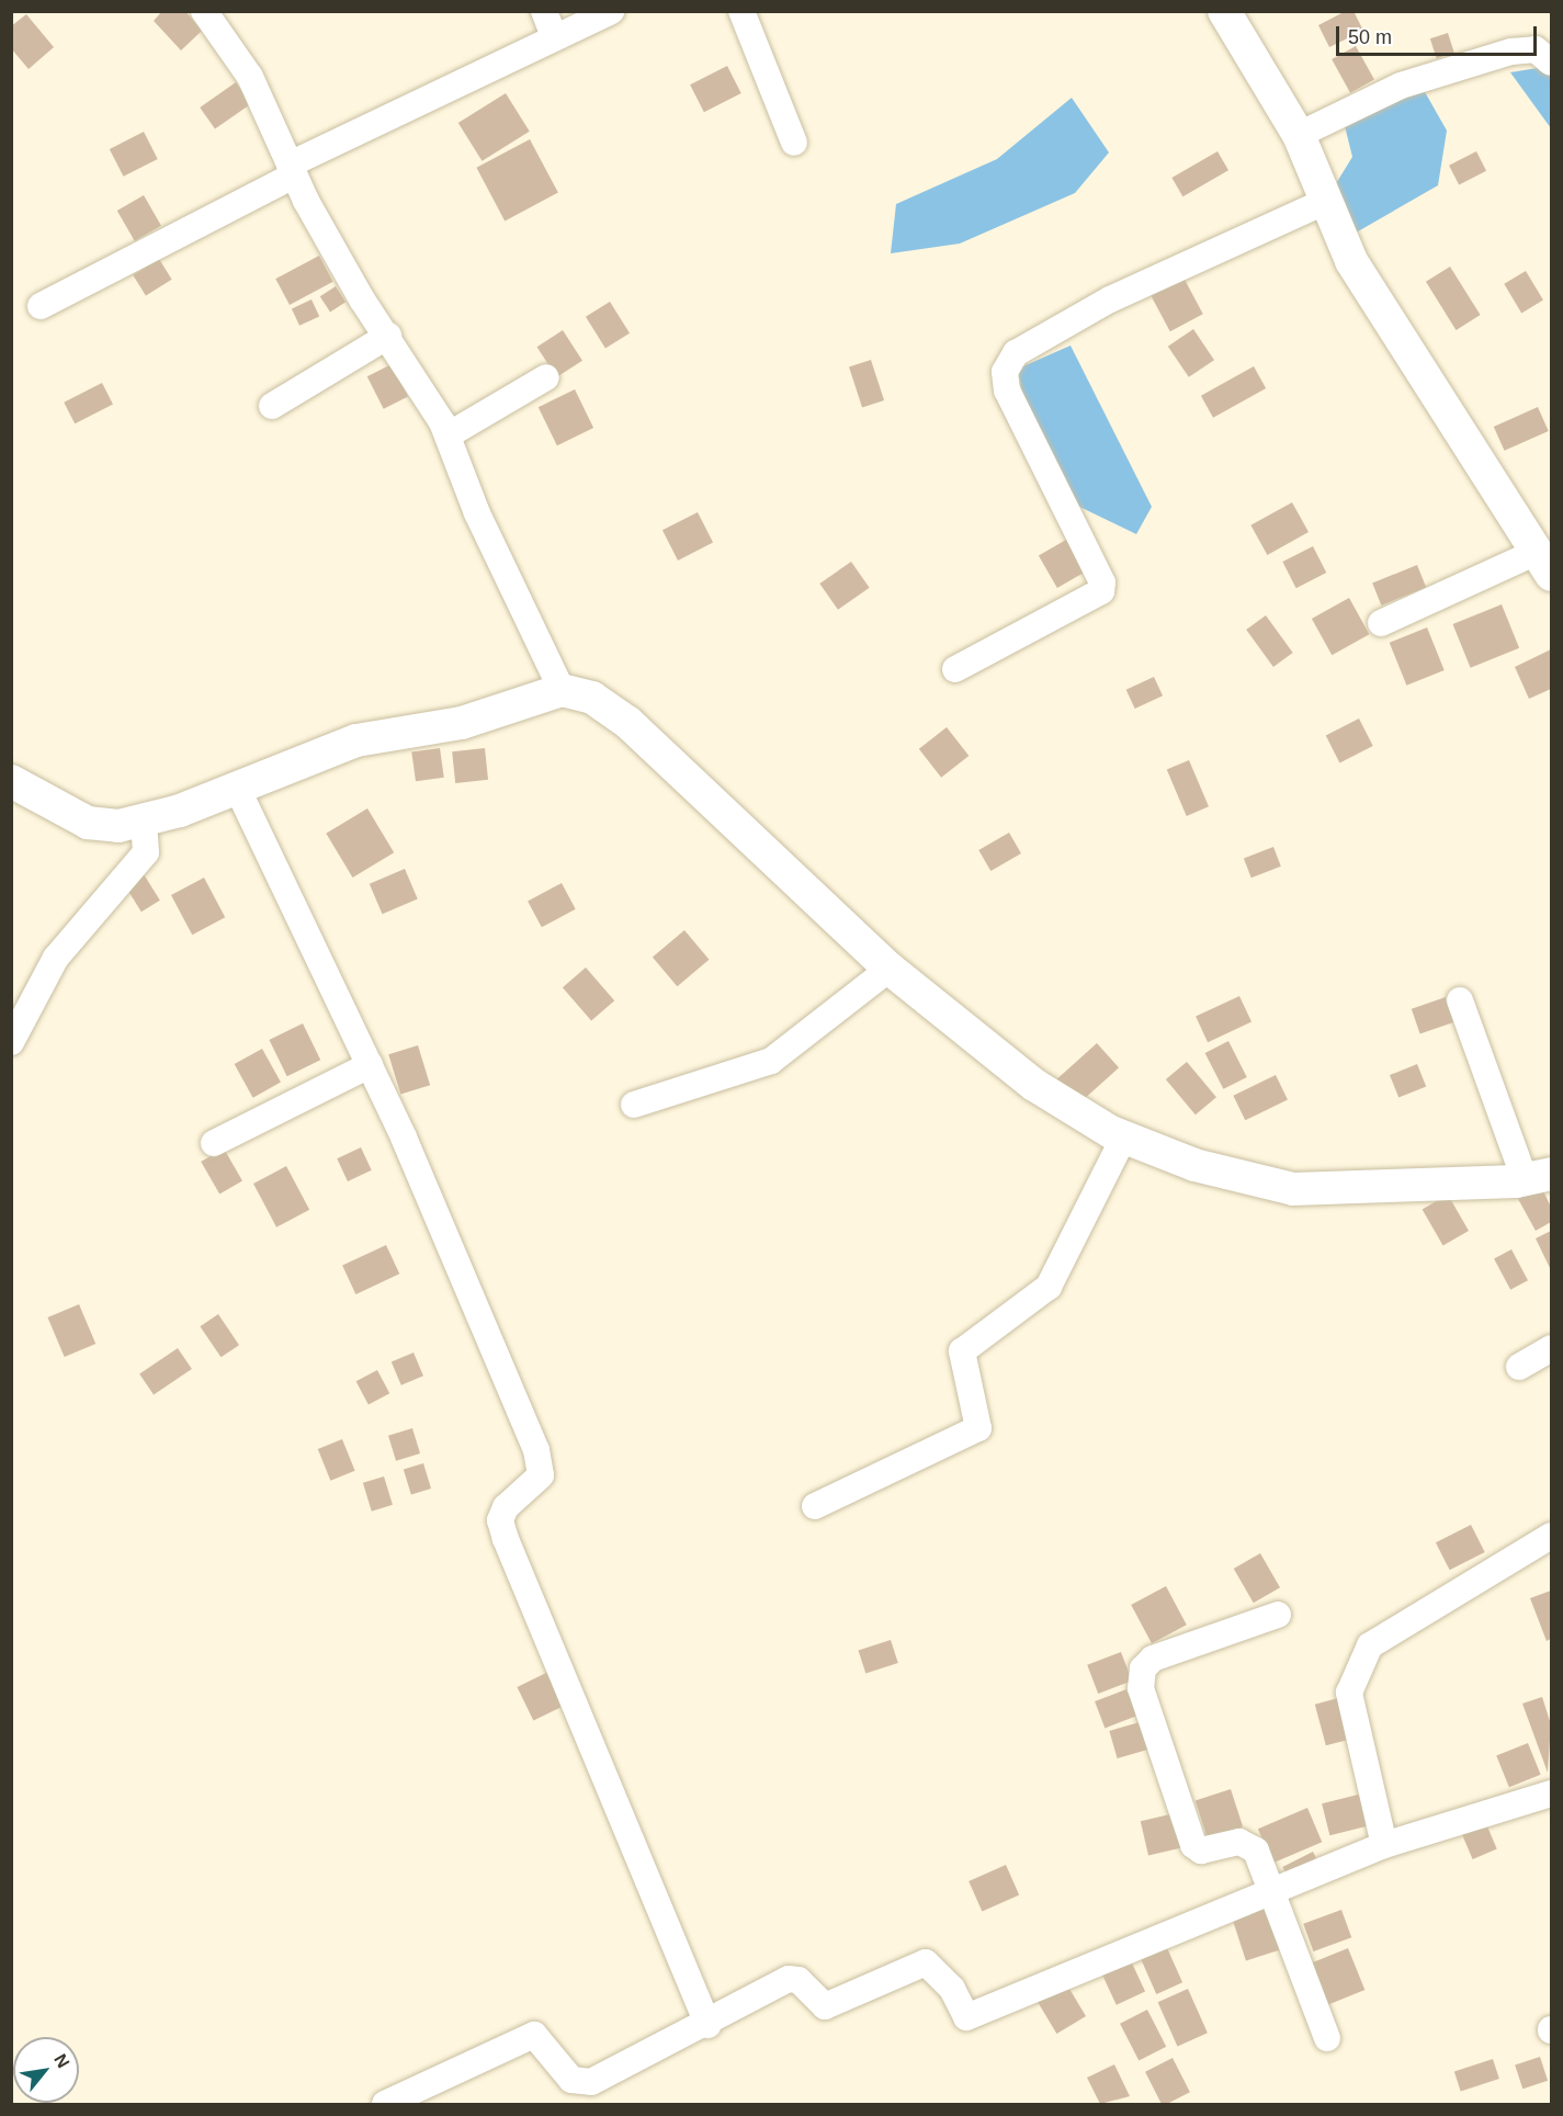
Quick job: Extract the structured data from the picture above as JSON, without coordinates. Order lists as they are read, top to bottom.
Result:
{
  "scale_bar": "50 m",
  "north": "top right"
}
